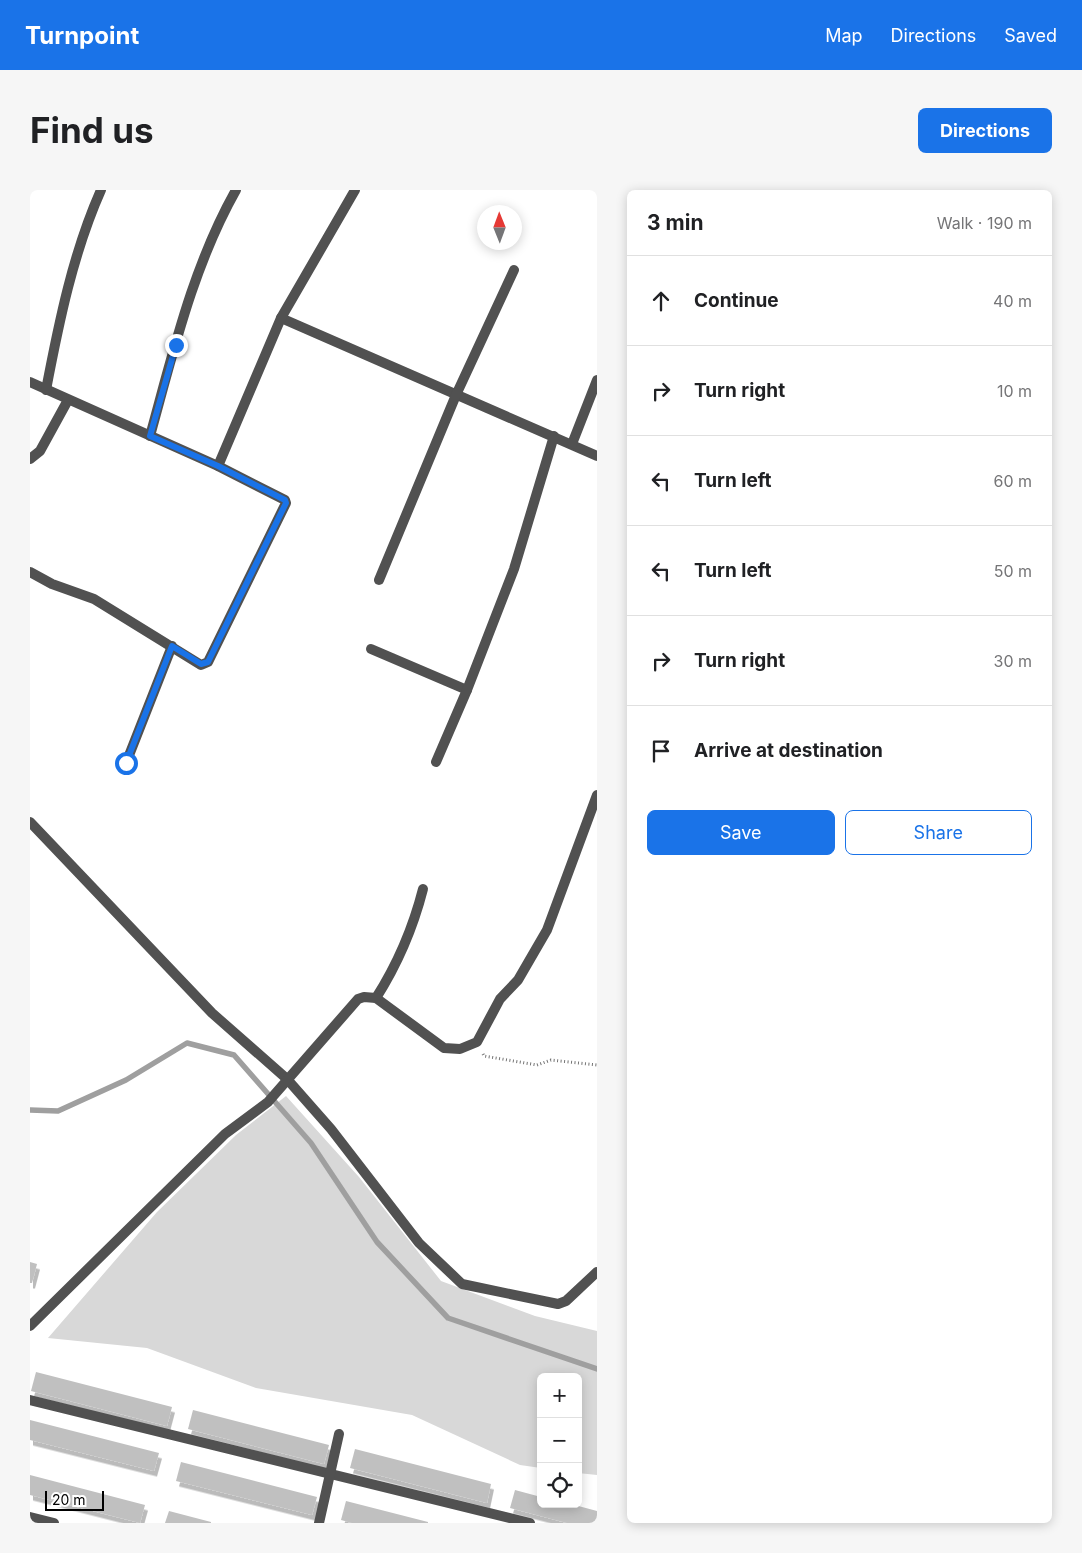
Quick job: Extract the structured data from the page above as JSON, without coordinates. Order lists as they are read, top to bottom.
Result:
{
  "scale_bar": "20 m",
  "north": "top",
  "page": {
    "header": "Turnpoint",
    "nav": ["Map", "Directions", "Saved"],
    "buttons": [
      "Directions",
      ["Save", "Share"]
    ],
    "title": "Find us",
    "heading": ["3 min", "Walk · 190 m"],
    "list": [
      ["Continue", "40 m"],
      ["Turn right", "10 m"],
      ["Turn left", "60 m"],
      ["Turn left", "50 m"],
      ["Turn right", "30 m"],
      "Arrive at destination"
    ],
    "map_buttons": ["+", "−"],
    "scale": "20 m"
  }
}
